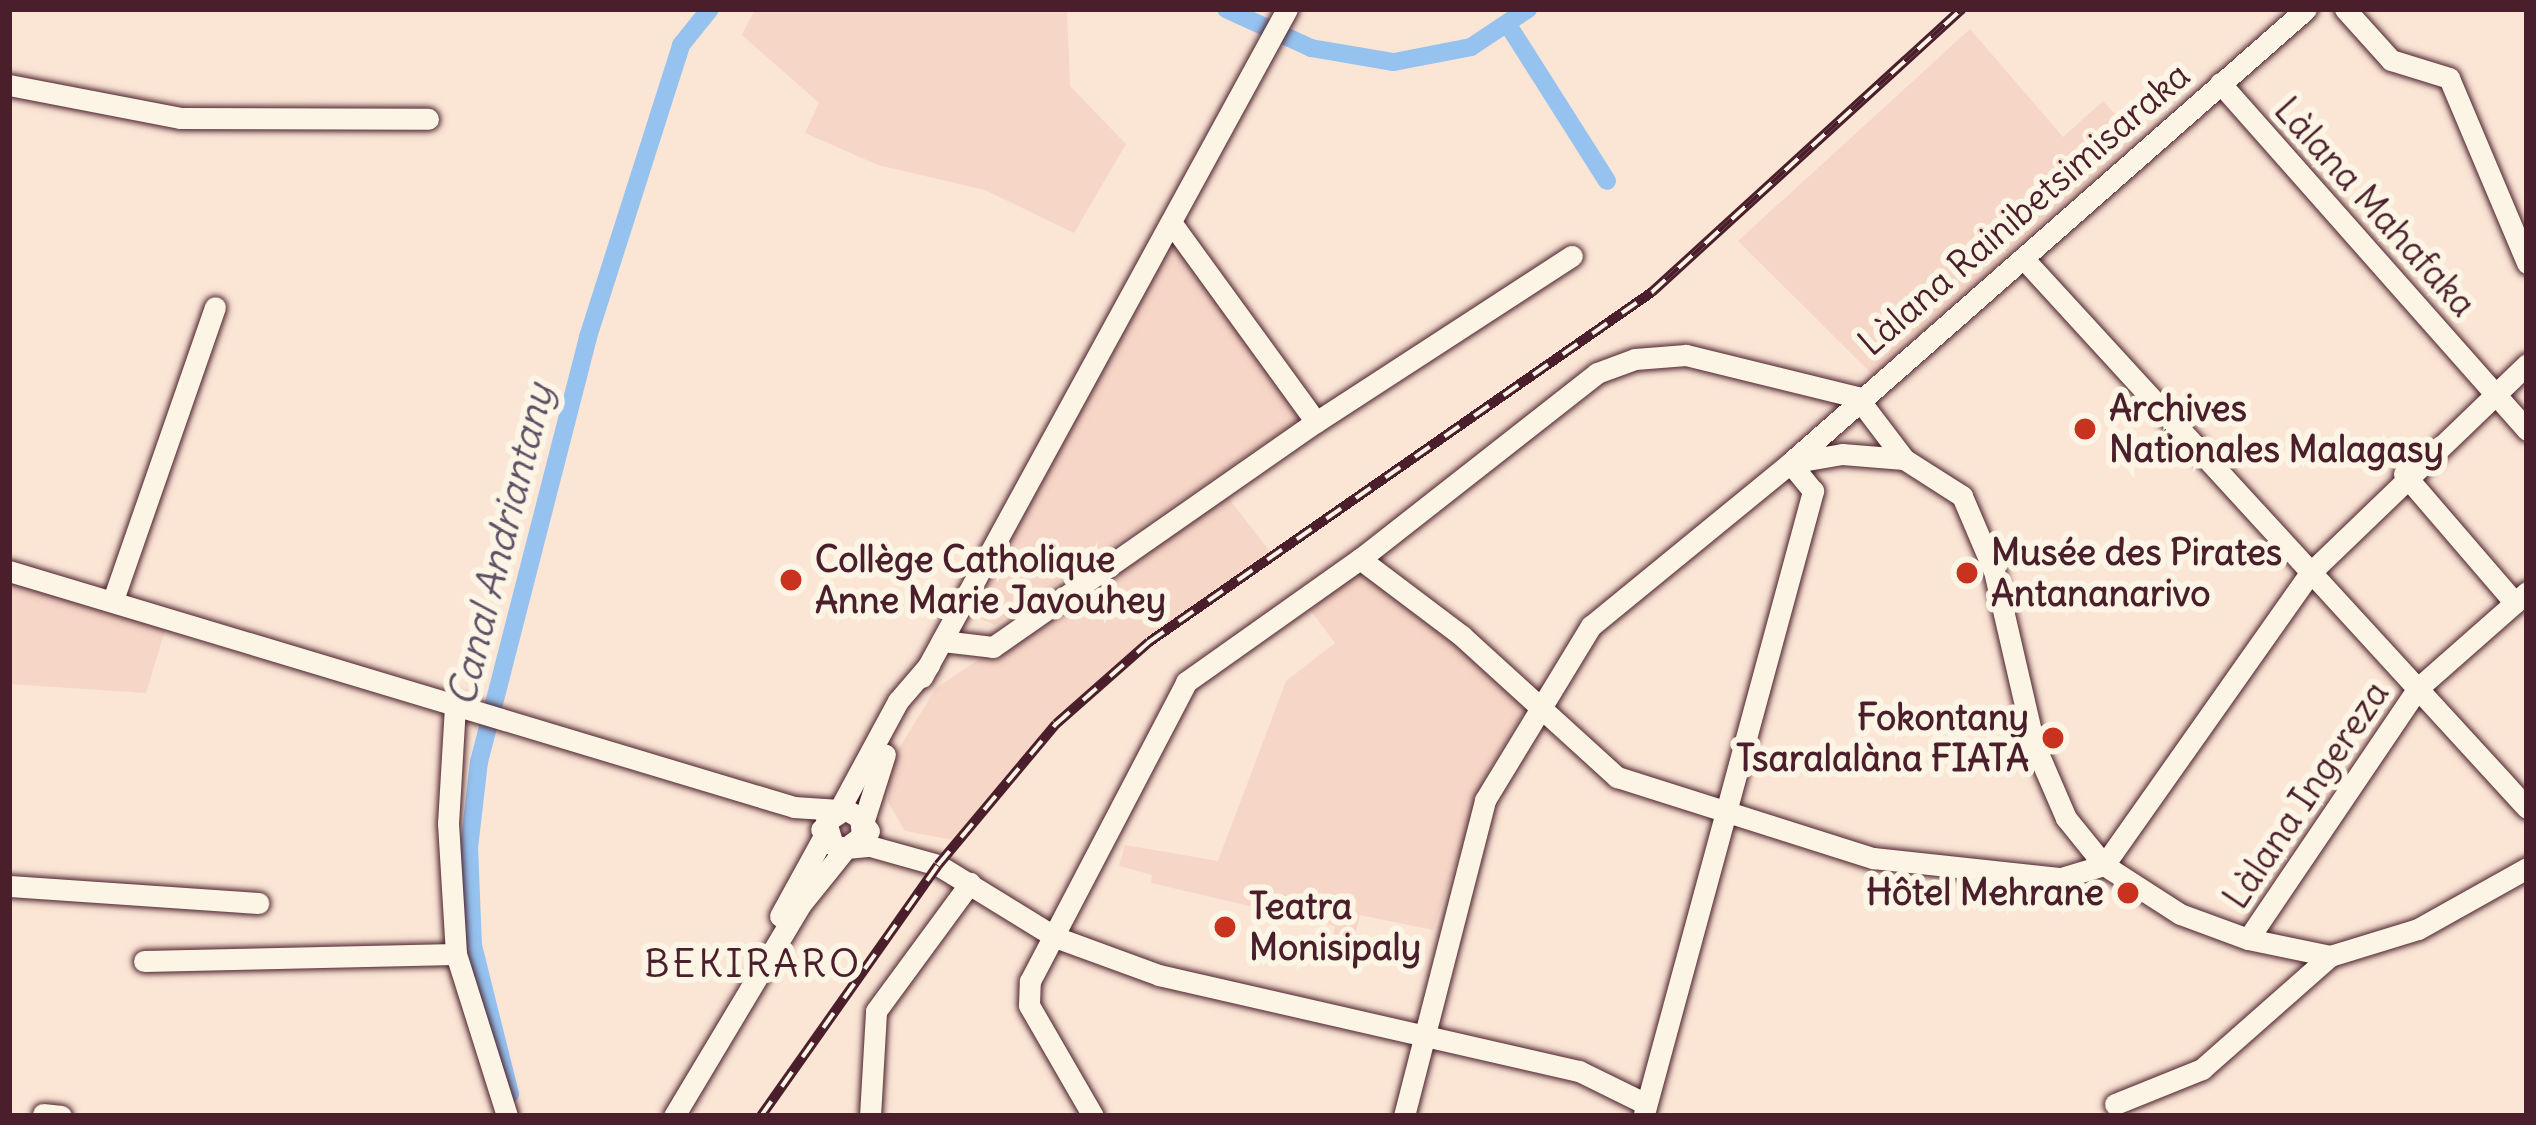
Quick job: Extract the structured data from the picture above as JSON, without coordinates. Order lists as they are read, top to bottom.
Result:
{
  "streets": {
    "street": ["Làlana Mahafaka", "Làlana Rainibetsimisaraka", "Làlana Ingereza"]
  },
  "crossings": [
    ["Làlana Mahafaka", "Làlana Rainibetsimisaraka"]
  ],
  "districts": ["BEKIRARO"],
  "water": ["Canal Andriantany"],
  "places": [
    "Archives Nationales Malagasy",
    "Musée des Pirates Antananarivo",
    "Collège Catholique Anne Marie Javouhey",
    "Fokontany Tsaralalàna FIATA",
    "Hôtel Mehrane",
    "Teatra Monisipaly"
  ]
}
